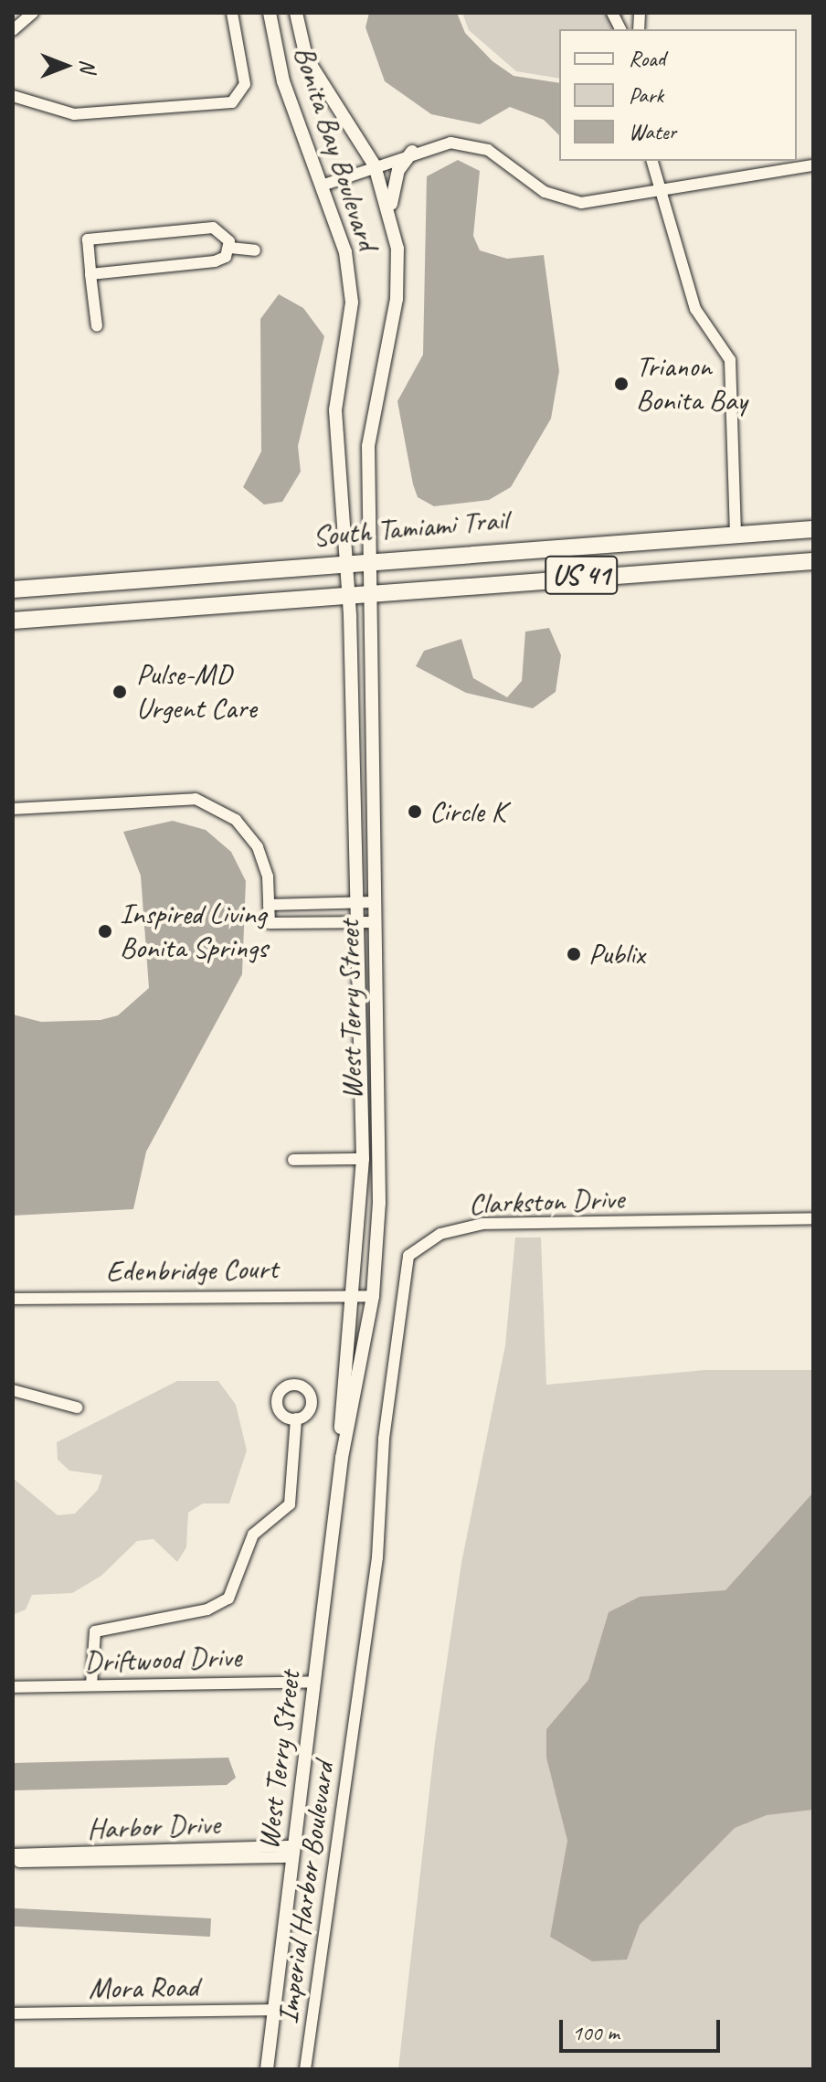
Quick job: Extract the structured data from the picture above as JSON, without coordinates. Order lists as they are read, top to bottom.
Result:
{
  "streets": {
    "main road": ["South Tamiami Trail", "US 41"],
    "street": [
      "Bonita Bay Boulevard",
      "West Terry Street",
      "Clarkston Drive",
      "Edenbridge Court",
      "Driftwood Drive",
      "Harbor Drive",
      "Imperial Harbor Boulevard",
      "Mora Road"
    ]
  },
  "crossings": [
    ["Bonita Bay Boulevard", "South Tamiami Trail"],
    ["Bonita Bay Boulevard", "West Terry Street"],
    ["South Tamiami Trail", "West Terry Street"],
    ["West Terry Street", "Edenbridge Court"],
    ["West Terry Street", "Driftwood Drive"],
    ["West Terry Street", "Harbor Drive"],
    ["West Terry Street", "Mora Road"],
    ["Clarkston Drive", "Imperial Harbor Boulevard"]
  ],
  "places": [
    "Trianon Bonita Bay",
    "Pulse-MD Urgent Care",
    "Circle K",
    "Inspired Living Bonita Springs",
    "Publix"
  ],
  "legend": ["Road", "Park", "Water"],
  "scale_bar": "100 m",
  "north": "right"
}
